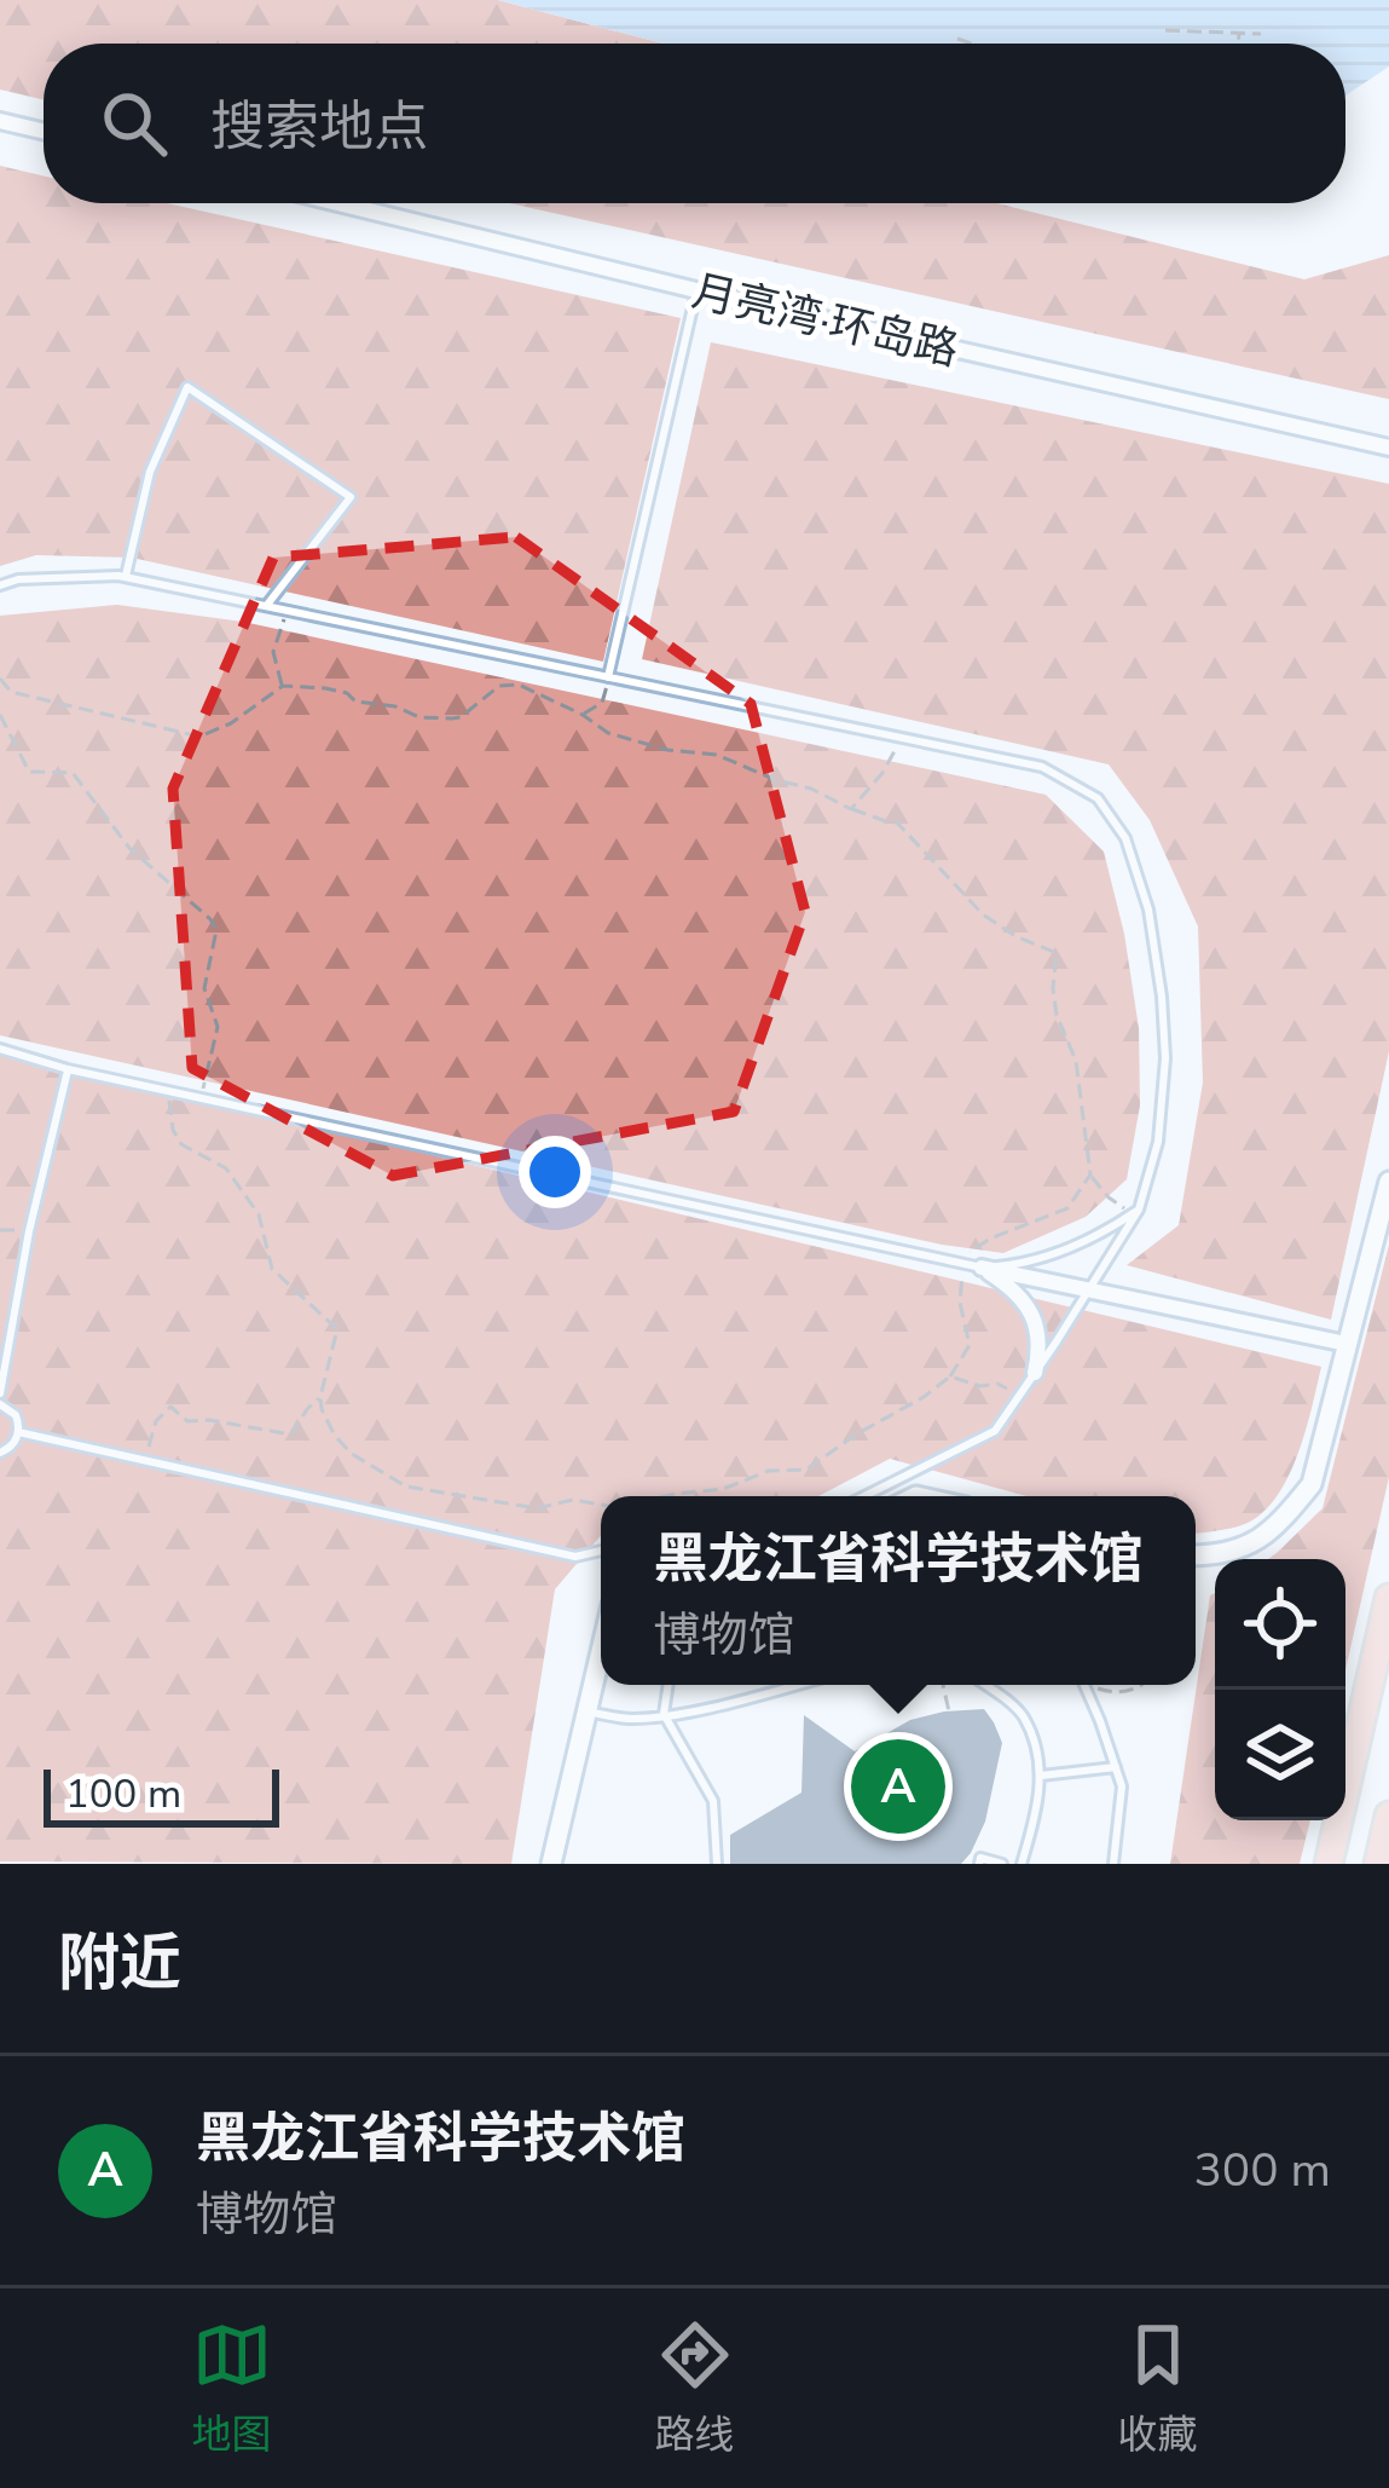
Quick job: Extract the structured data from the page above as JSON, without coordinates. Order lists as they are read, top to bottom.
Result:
{
  "streets": {
    "street": ["月亮湾·环岛路"]
  },
  "scale_bar": "100 m",
  "page": {
    "search": "搜索地点",
    "popup": ["黑龙江省科学技术馆", "博物馆"],
    "pins": "A",
    "scale": "100 m",
    "heading": "附近",
    "list": [
      {
        "mark": "A",
        "name": "黑龙江省科学技术馆",
        "note": "博物馆",
        "value": "300 m"
      }
    ],
    "nav": ["地图", "路线", "收藏"]
  }
}
